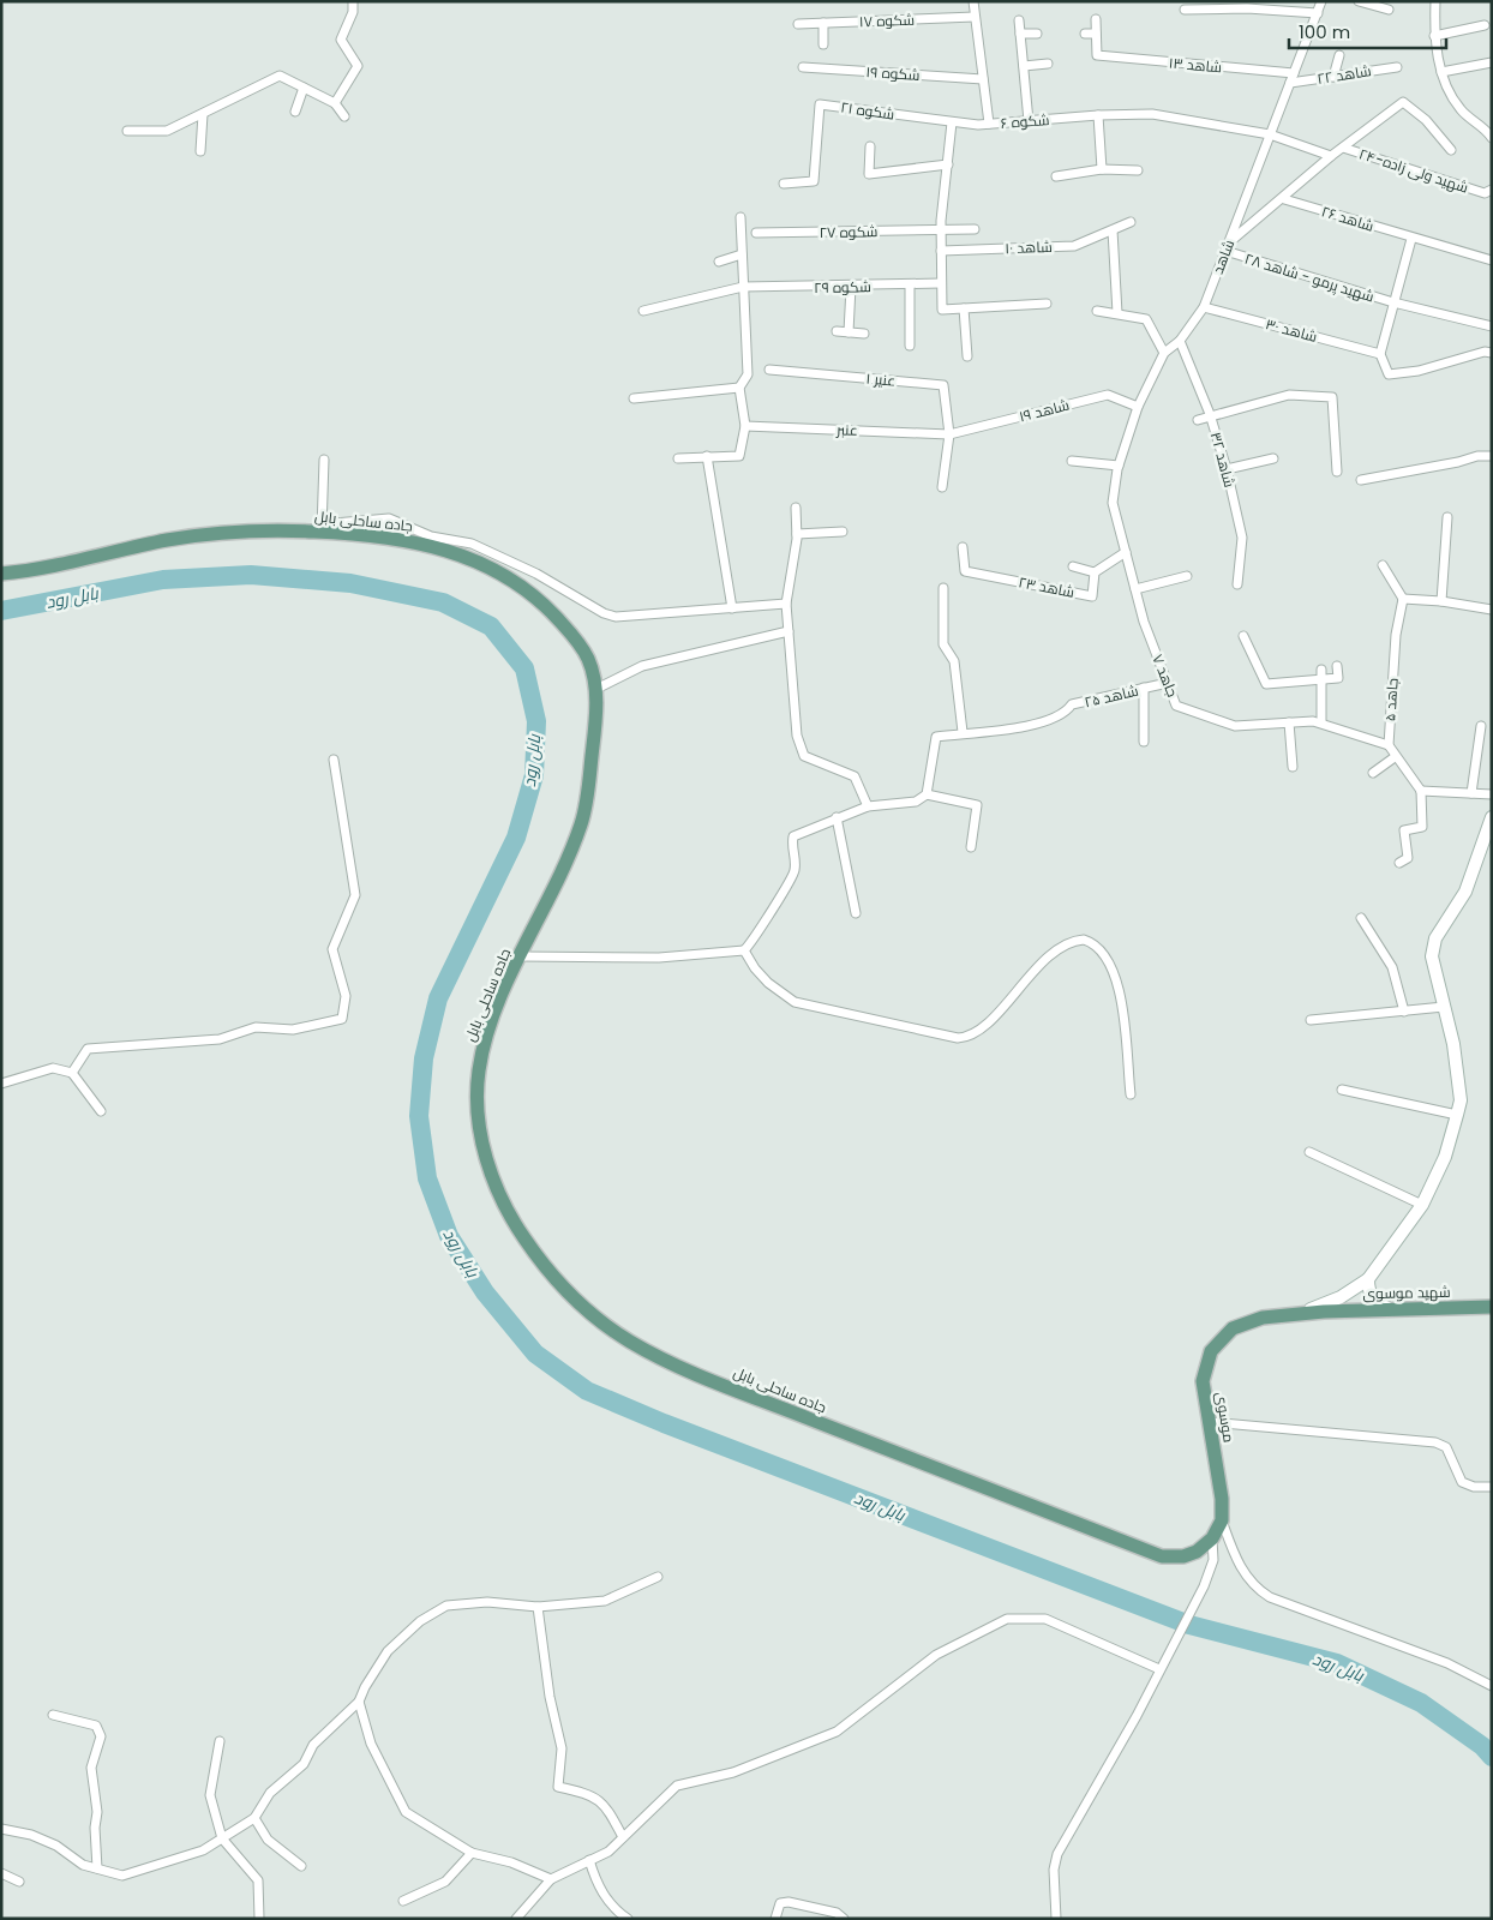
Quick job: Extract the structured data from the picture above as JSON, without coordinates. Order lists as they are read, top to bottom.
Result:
{
  "streets": {
    "main road": ["جاده ساحلی بابل", "شهید موسوی", "موسوی"],
    "street": [
      "شکوه ۱۷",
      "شاهد ۱۳",
      "شکوه ۱۹",
      "شاهد ۲۲",
      "شکوه ۲۱",
      "شکوه ۶",
      "شهید ولی زاده-۲۴",
      "شاهد ۲۶",
      "شکوه ۲۷",
      "شاهد ۱۰",
      "شاهد",
      "شهید پرمو - شاهد ۲۸",
      "شکوه ۲۹",
      "شاهد ۳۰",
      "عنیر ۱",
      "شاهد ۱۹",
      "عنبر",
      "شاهد ۳۲",
      "شاهد ۲۳",
      "جاهد ۷",
      "شاهد ۲۵",
      "جاهد ۵"
    ]
  },
  "crossings": [
    ["شاهد ۱۳", "شاهد"],
    ["شاهد ۲۲", "شاهد"],
    ["شکوه ۲۱", "شکوه ۶"],
    ["شکوه ۶", "شاهد"],
    ["شاهد", "شهید پرمو - شاهد ۲۸"],
    ["شاهد", "شاهد ۳۰"],
    ["شاهد", "شاهد ۱۹"],
    ["شاهد", "شاهد ۳۲"],
    ["شاهد", "جاهد ۷"],
    ["عنیر ۱", "شاهد ۱۹"],
    ["عنیر ۱", "عنبر"],
    ["شاهد ۱۹", "عنبر"],
    ["شاهد ۲۳", "جاهد ۷"],
    ["جاهد ۷", "شاهد ۲۵"],
    ["جاهد ۷", "جاهد ۵"],
    ["شهید موسوی", "موسوی"]
  ],
  "water": ["بابل رود"],
  "scale_bar": "100 m"
}
